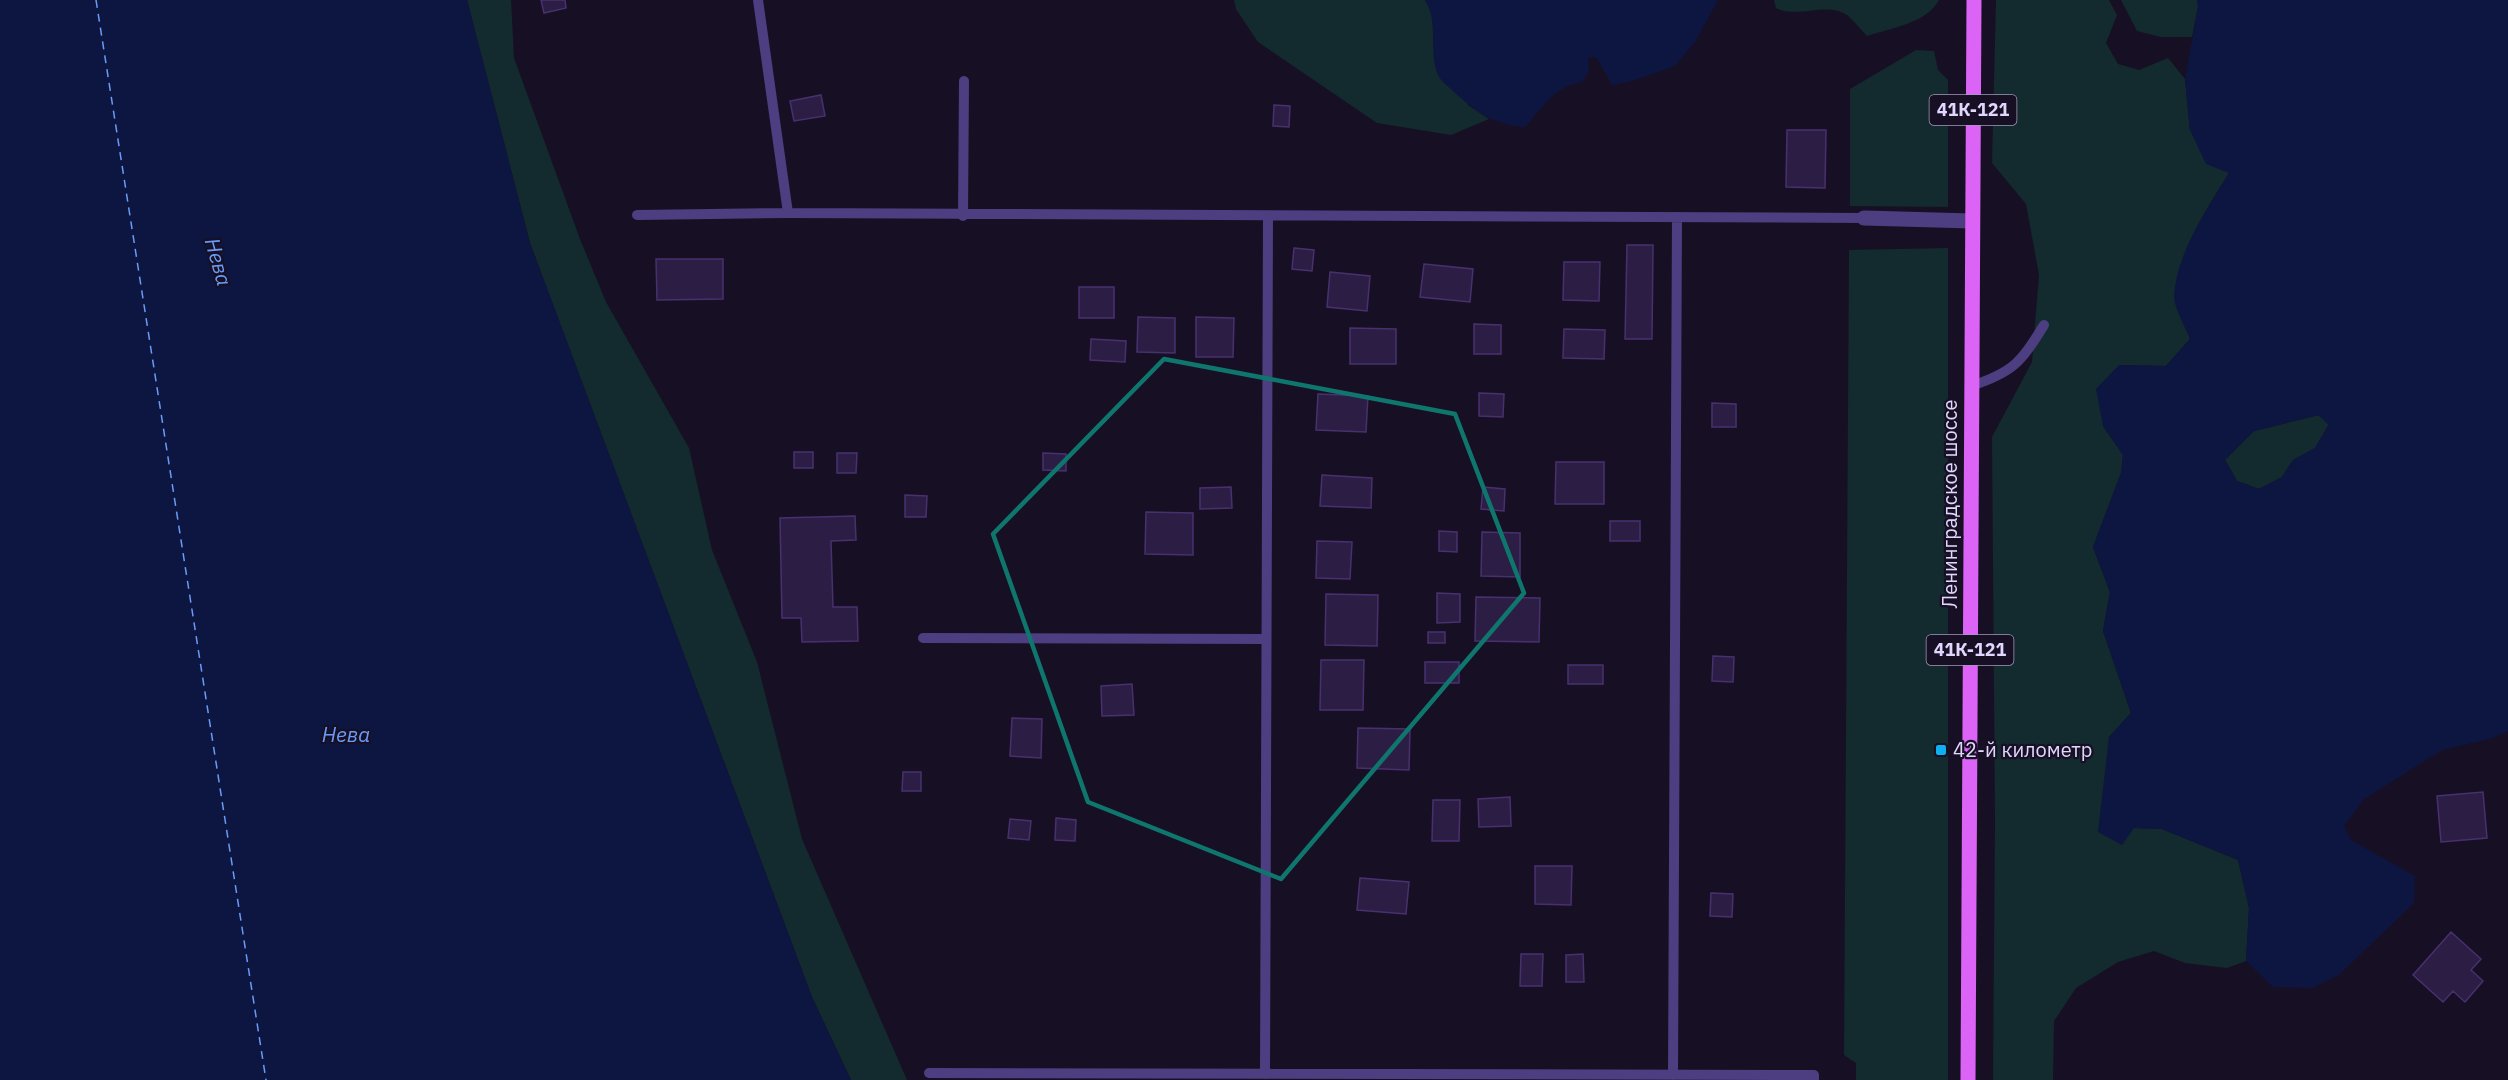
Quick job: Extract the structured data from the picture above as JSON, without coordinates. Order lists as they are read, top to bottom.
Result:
{
  "streets": {
    "main road": ["41К-121", "Ленинградское шоссе"]
  },
  "water": ["Нева"],
  "places": {
    "transit": ["42-й километр"]
  }
}
